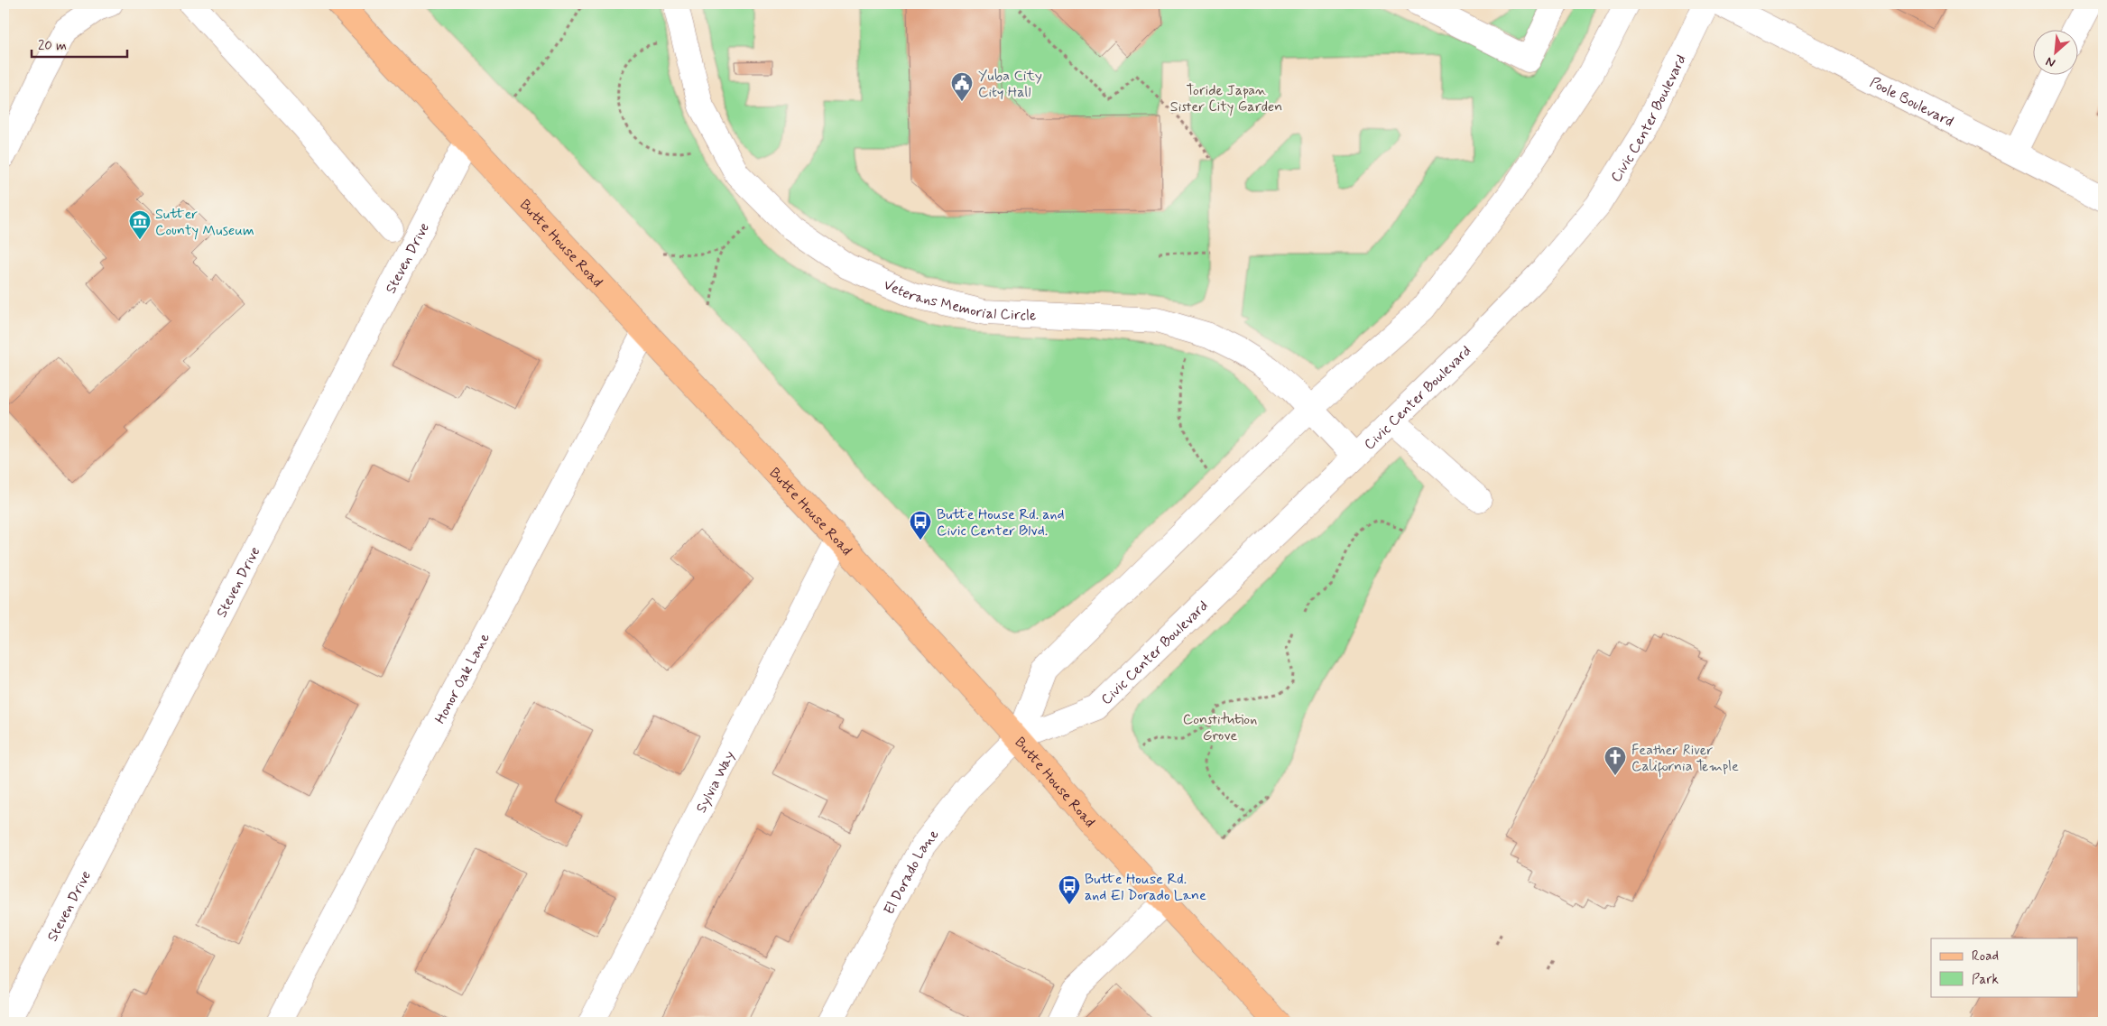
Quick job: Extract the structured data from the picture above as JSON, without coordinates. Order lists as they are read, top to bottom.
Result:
{
  "streets": {
    "main road": ["Butte House Road"],
    "street": [
      "Poole Boulevard",
      "Civic Center Boulevard",
      "Steven Drive",
      "Veterans Memorial Circle",
      "Honor Oak Lane",
      "Sylvia Way",
      "El Dorado Lane"
    ]
  },
  "crossings": [
    ["Civic Center Boulevard", "Butte House Road"],
    ["Civic Center Boulevard", "Veterans Memorial Circle"],
    ["Civic Center Boulevard", "El Dorado Lane"],
    ["Butte House Road", "Steven Drive"],
    ["Butte House Road", "Honor Oak Lane"],
    ["Butte House Road", "Sylvia Way"],
    ["Butte House Road", "El Dorado Lane"]
  ],
  "parks": ["Toride Japan Sister City Garden", "Constitution Grove"],
  "places": {
    "public building": ["Yuba City City Hall"],
    "museum": ["Sutter County Museum"],
    "bus stop": ["Butte House Rd. and Civic Center Blvd.", "Butte House Rd. and El Dorado Lane"],
    "church": ["Feather River California Temple"]
  },
  "legend": ["Road", "Park"],
  "scale_bar": "20 m",
  "north": "bottom left"
}
